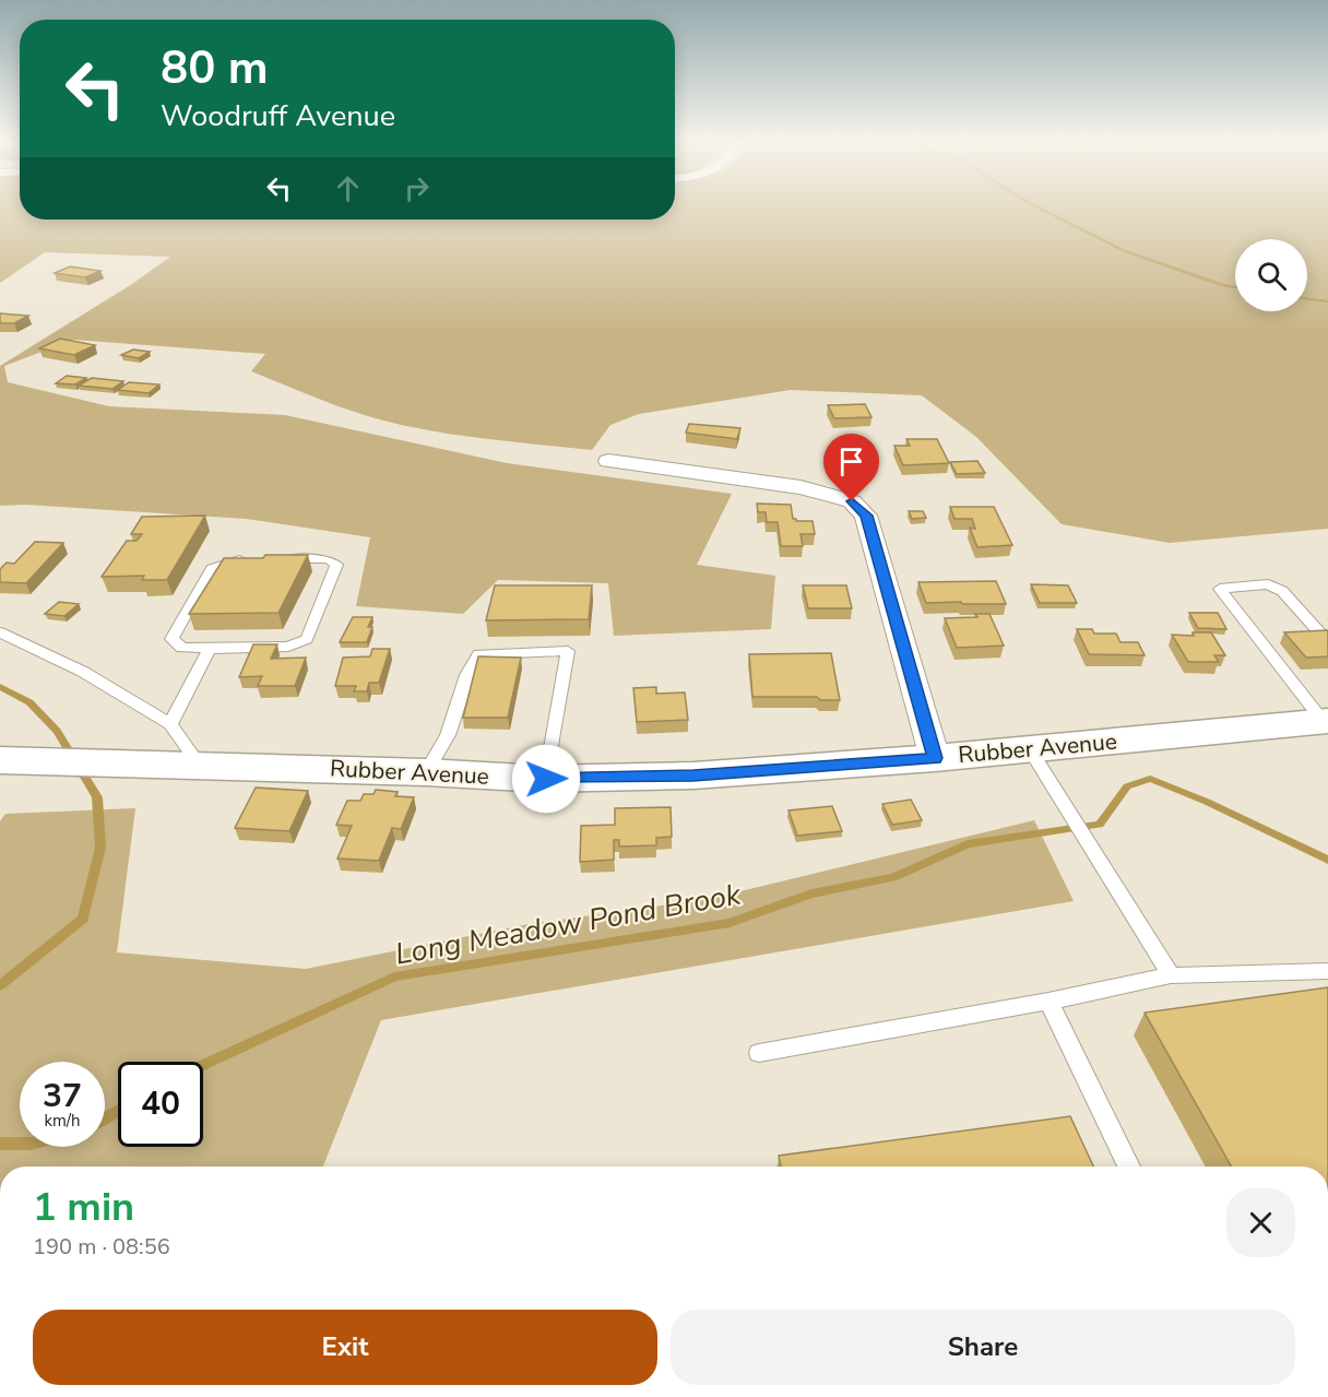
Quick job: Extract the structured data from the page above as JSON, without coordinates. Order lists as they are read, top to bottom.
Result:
{
  "streets": {
    "street": ["Rubber Avenue"]
  },
  "water": ["Long Meadow Pond Brook"],
  "page": {
    "turn": ["80 m", "Woodruff Avenue"],
    "speed": "37 km/h",
    "limit": "40",
    "heading": ["1 min", "190 m · 08:56"],
    "buttons": ["Exit", "Share"]
  }
}
